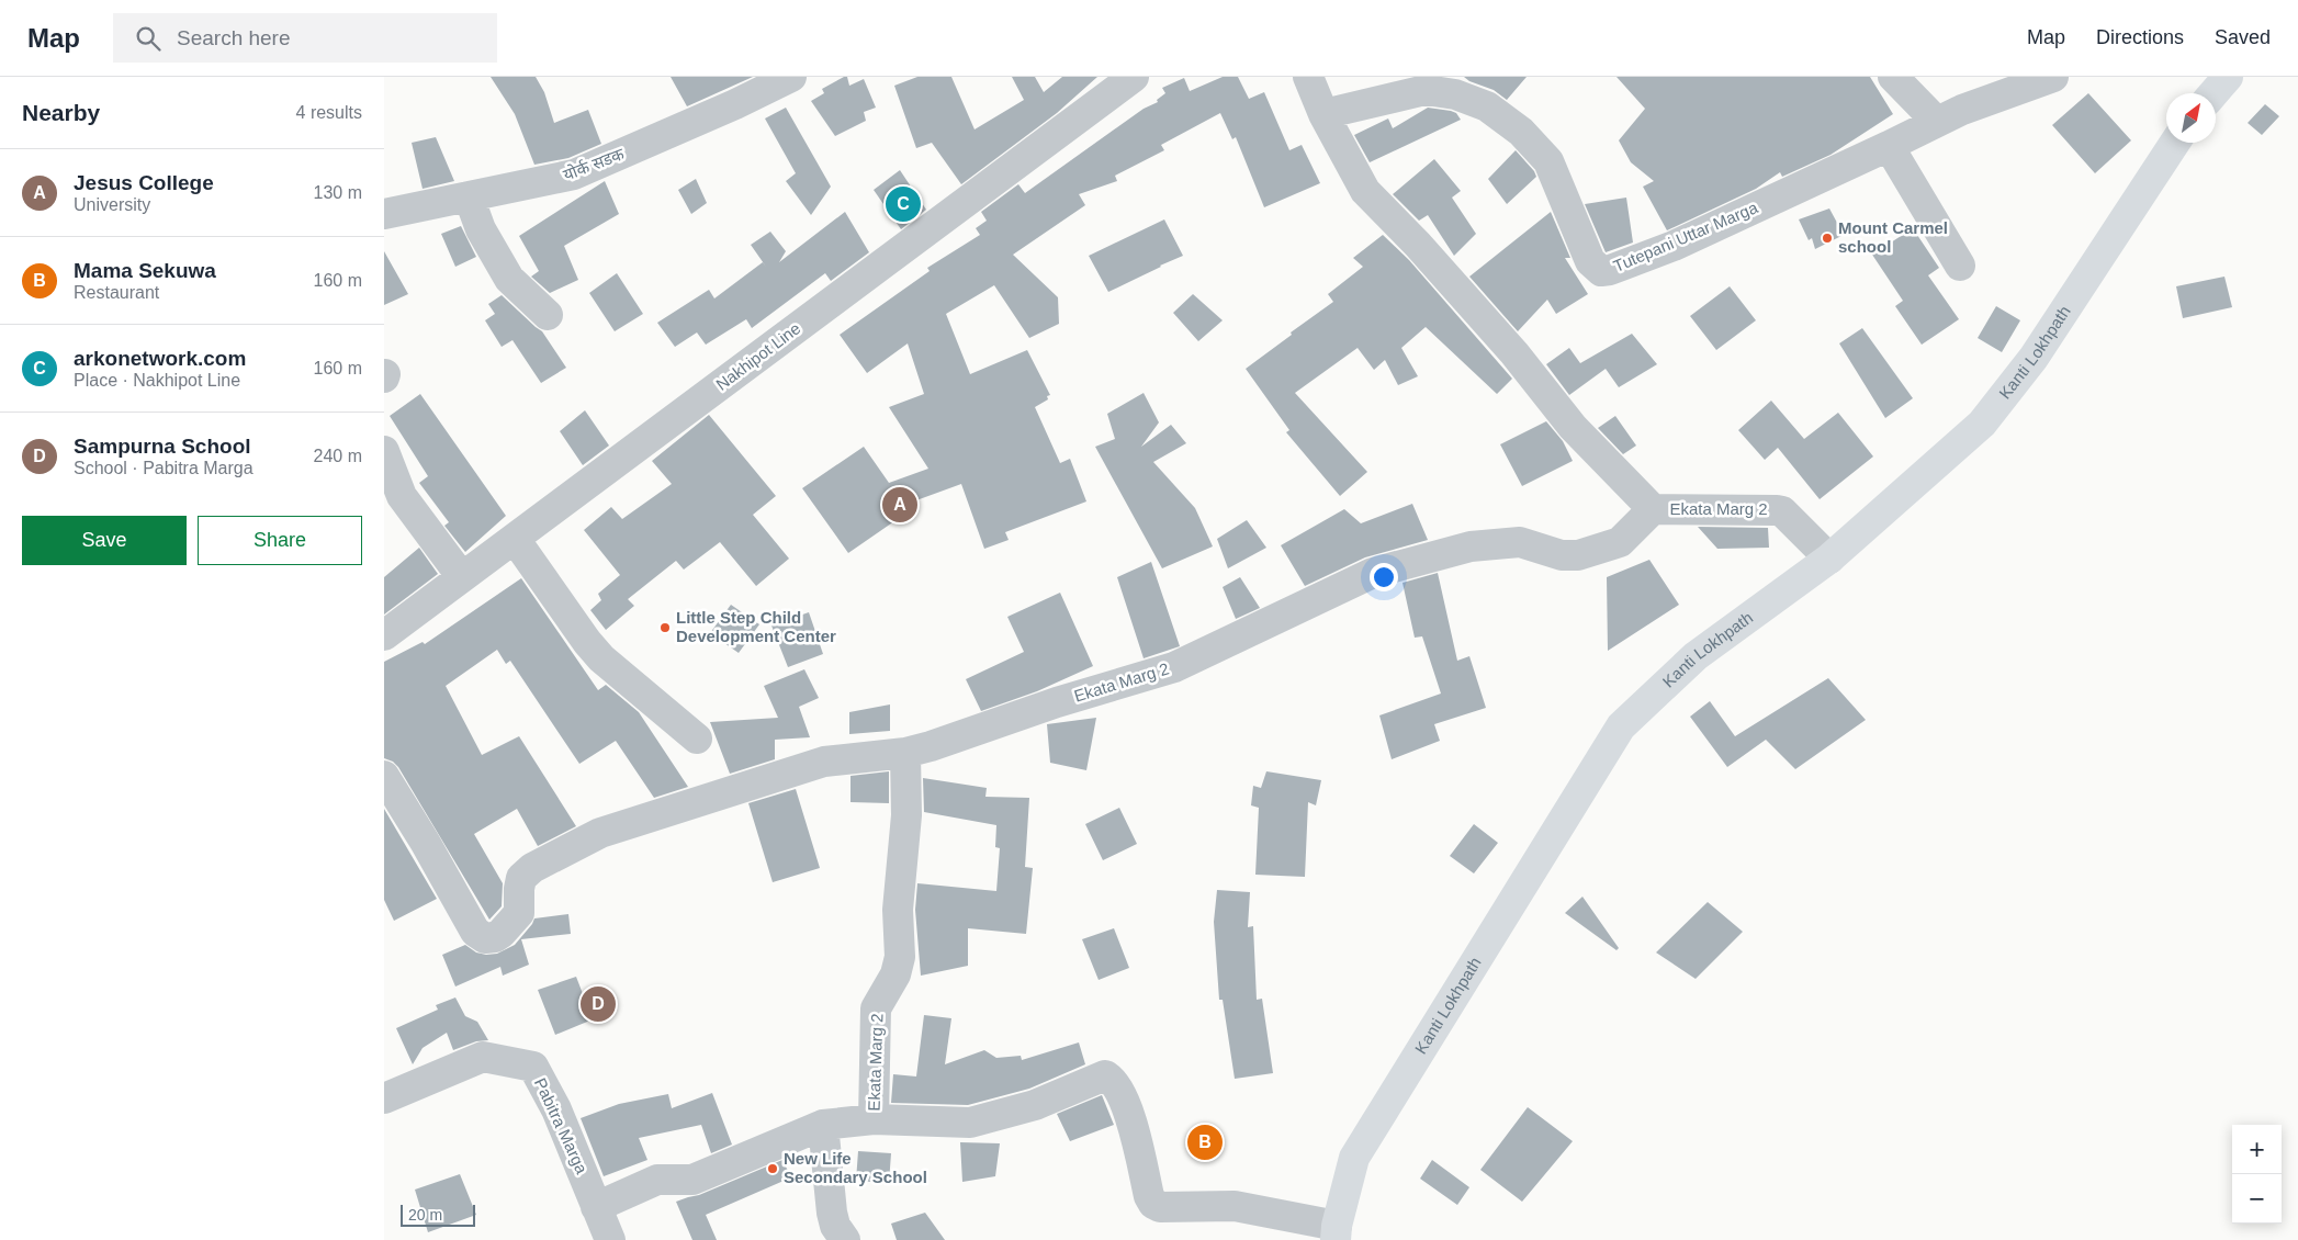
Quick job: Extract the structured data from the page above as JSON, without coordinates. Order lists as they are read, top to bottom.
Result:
{
  "streets": {
    "main road": ["Kanti Lokhpath"],
    "street": [
      "योर्क सडक",
      "Tutepani Uttar Marga",
      "Nakhipot Line",
      "Ekata Marg 2",
      "Pabitra Marga"
    ]
  },
  "crossings": [
    ["Kanti Lokhpath", "Ekata Marg 2"],
    ["Ekata Marg 2", "Pabitra Marga"]
  ],
  "places": ["Mount Carmel school", "Little Step Child Development Center", "New Life Secondary School"],
  "scale_bar": "20 m",
  "north": "top right",
  "page": {
    "header": "Map",
    "search": "Search here",
    "nav": ["Map", "Directions", "Saved"],
    "heading": ["Nearby", "4 results"],
    "list": [
      {
        "mark": "A",
        "name": "Jesus College",
        "note": "University",
        "value": "130 m"
      },
      {
        "mark": "B",
        "name": "Mama Sekuwa",
        "note": "Restaurant",
        "value": "160 m"
      },
      {
        "mark": "C",
        "name": "arkonetwork.com",
        "note": "Place · Nakhipot Line",
        "value": "160 m"
      },
      {
        "mark": "D",
        "name": "Sampurna School",
        "note": "School · Pabitra Marga",
        "value": "240 m"
      }
    ],
    "pins": [
      "C",
      "A",
      "D",
      "B"
    ],
    "buttons": ["Save", "Share"],
    "map_buttons": ["+", "−"],
    "scale": "20 m"
  }
}
